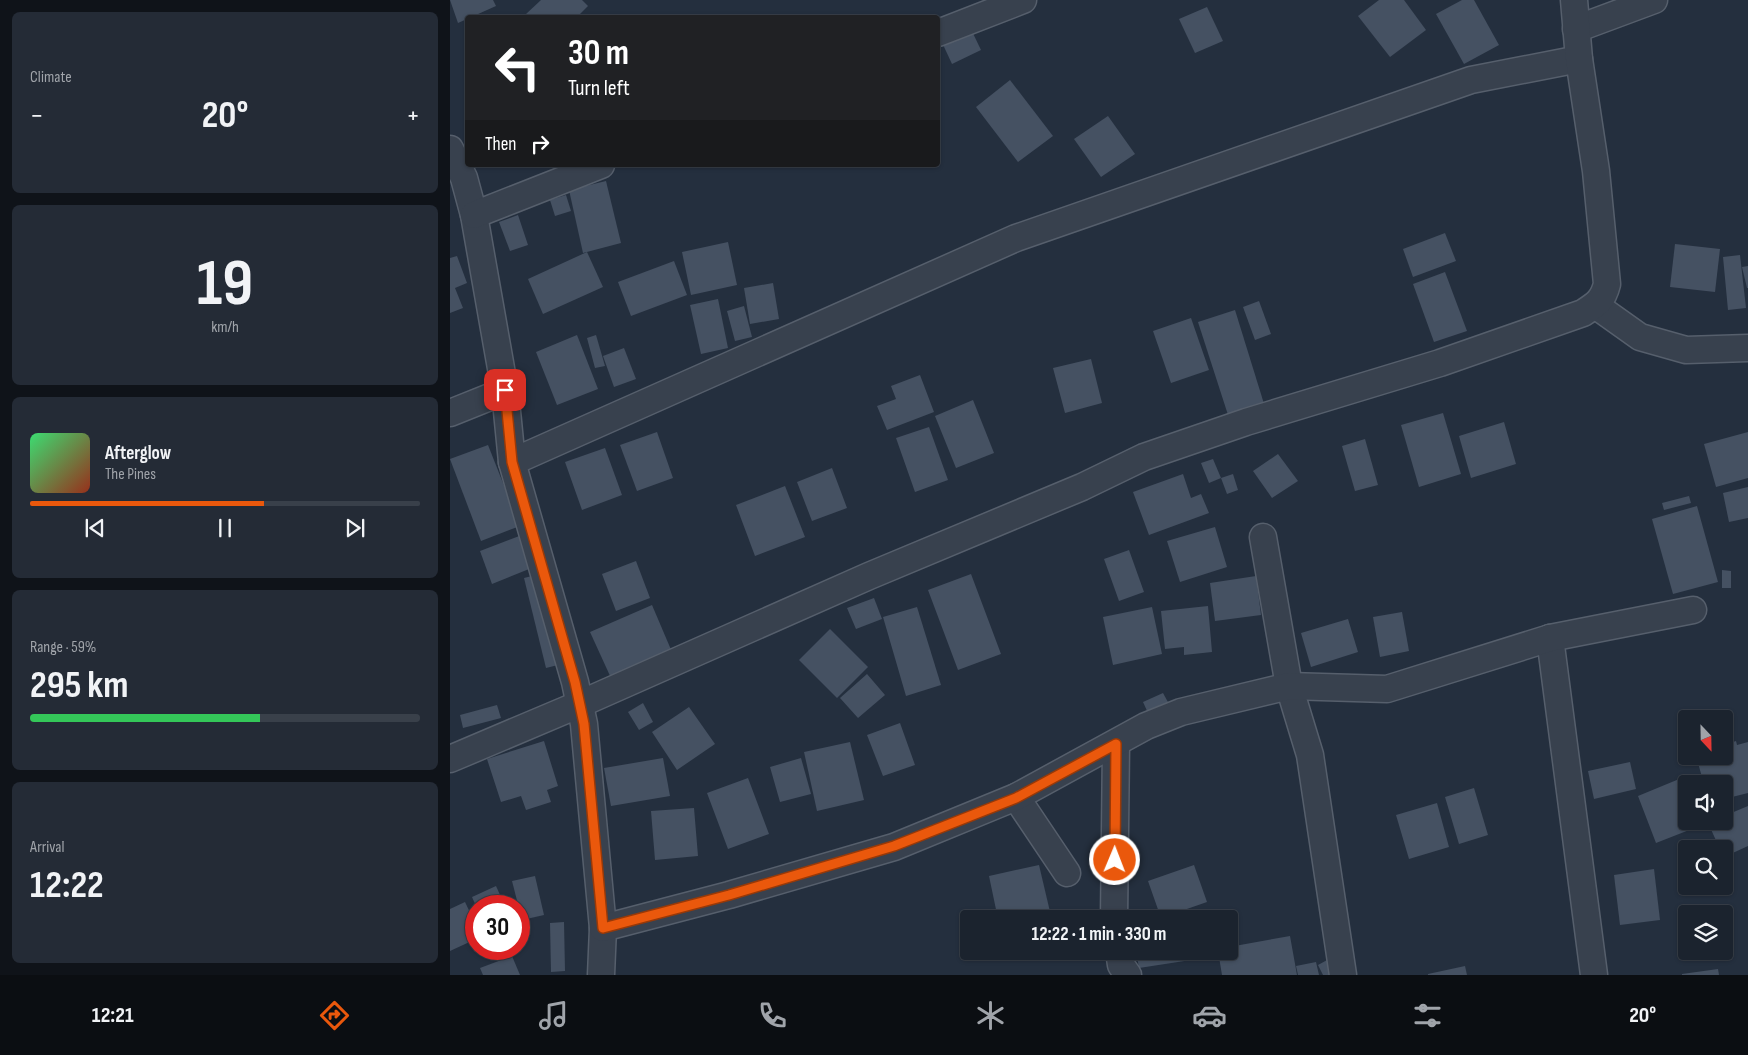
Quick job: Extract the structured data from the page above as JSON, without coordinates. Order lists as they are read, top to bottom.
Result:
{
  "north": "bottom",
  "page": {
    "tile": [
      "Climate",
      ["19", "km/h"],
      ["Range · 59%", "295 km"],
      ["Arrival", "12:22"]
    ],
    "turn": ["30 m", "Turn left"],
    "heat": ["−", "20°", "+"],
    "then": "Then",
    "song": ["Afterglow", "The Pines"],
    "limit": "30",
    "trip": "12:22 · 1 min · 330 m",
    "tabs": ["12:21", "20°"]
  }
}
